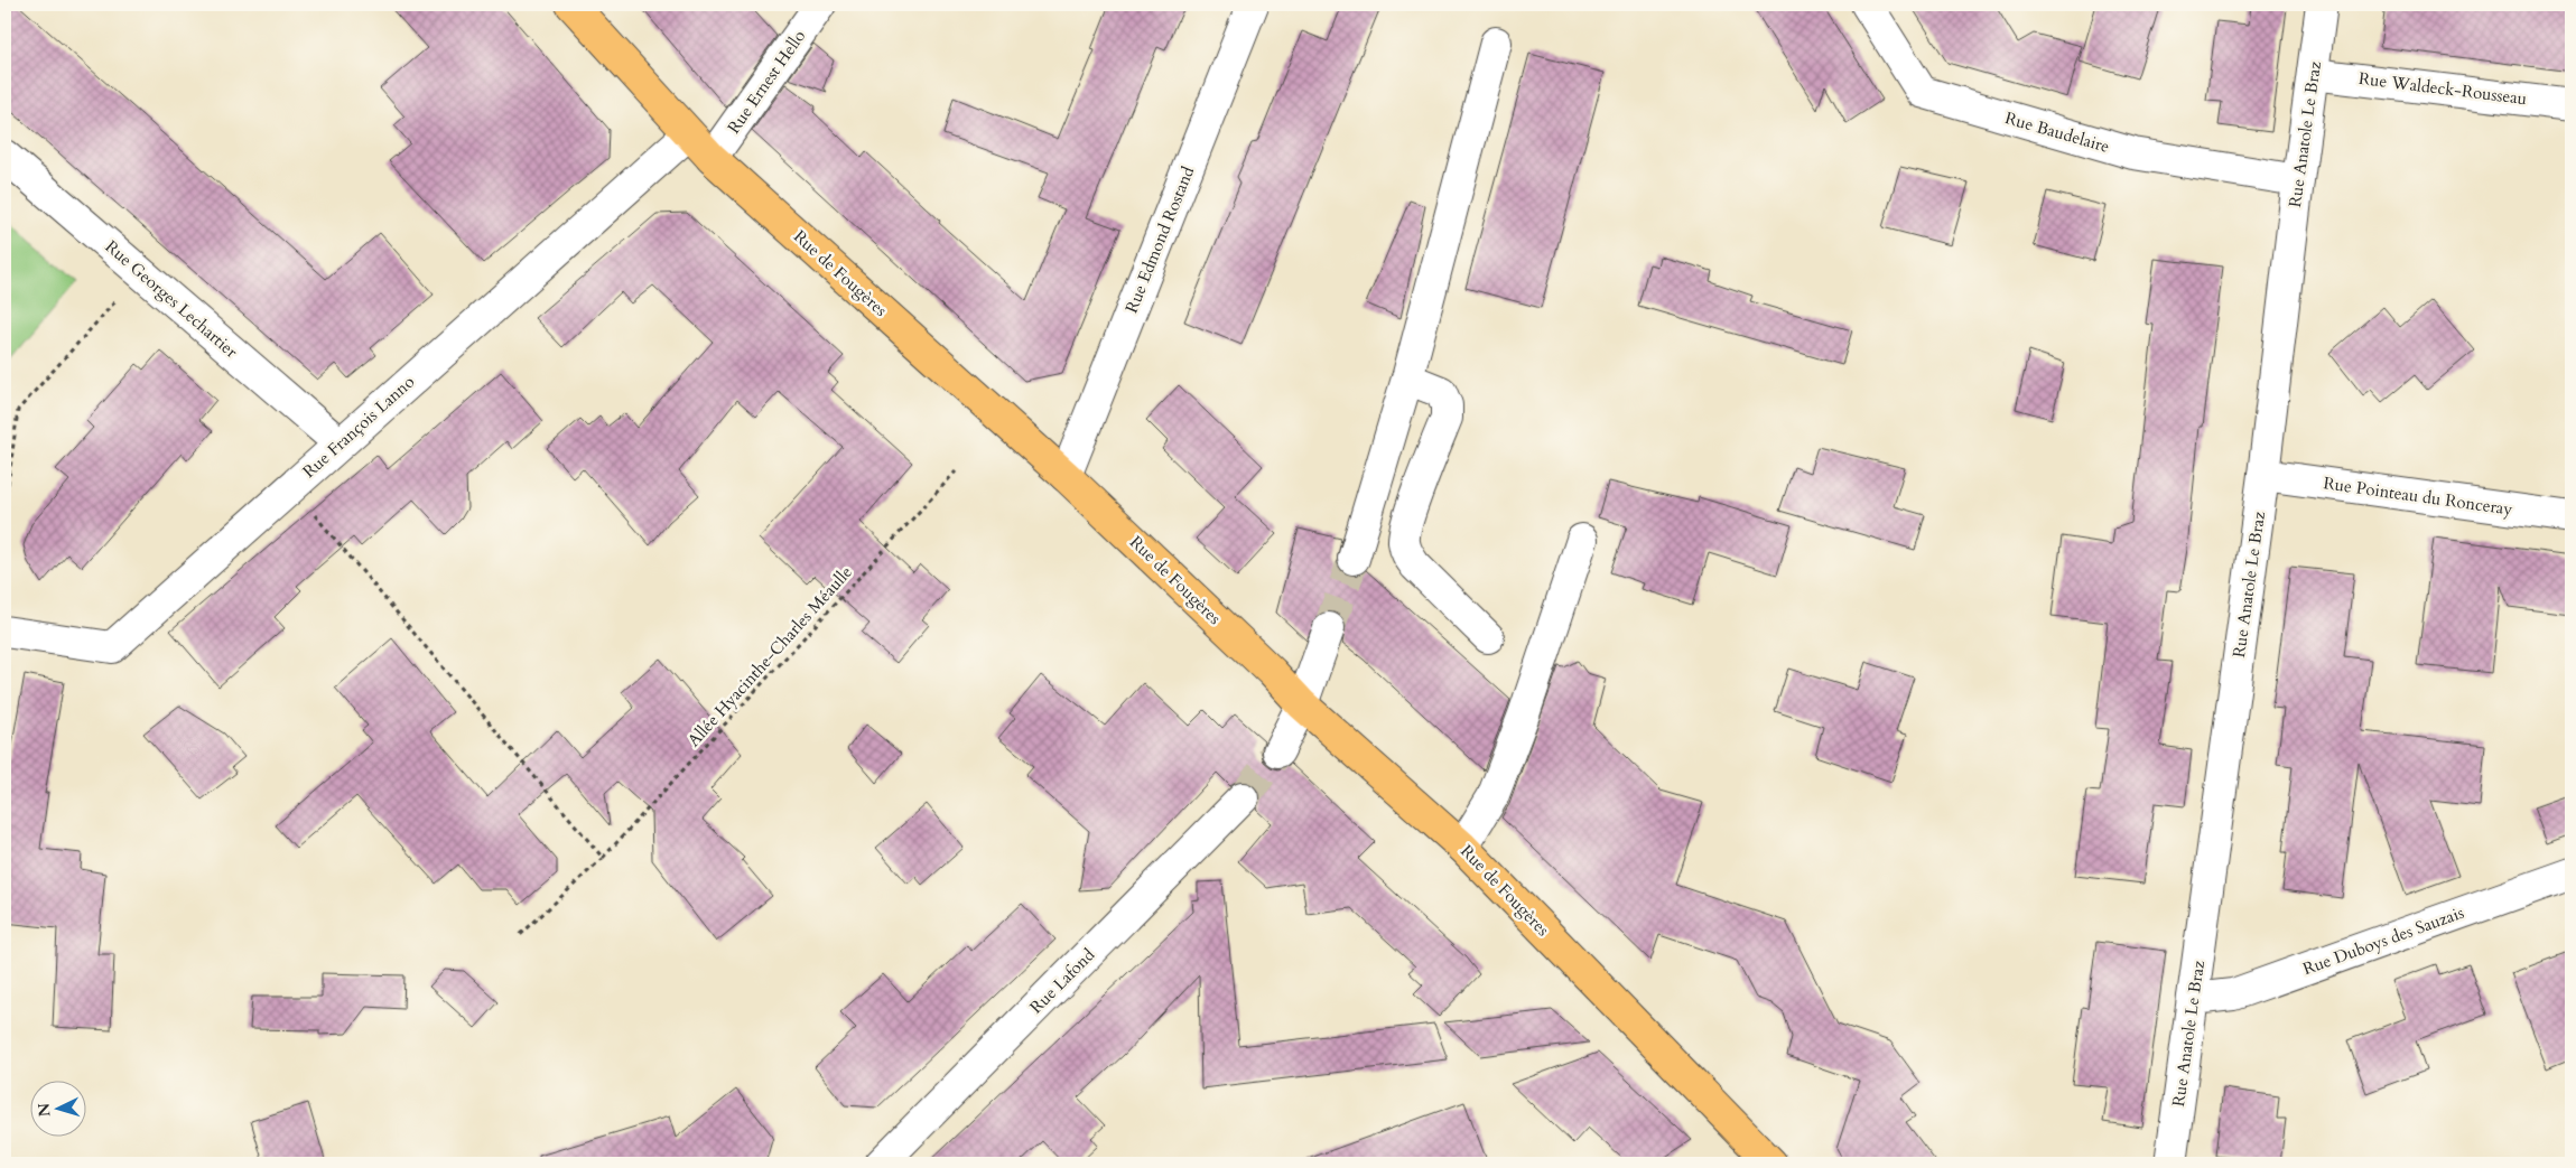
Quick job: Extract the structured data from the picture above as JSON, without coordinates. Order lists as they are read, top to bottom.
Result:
{
  "streets": {
    "main road": ["Rue de Fougères"],
    "street": [
      "Rue Ernest Hello",
      "Rue Waldeck-Rousseau",
      "Rue Baudelaire",
      "Rue Anatole Le Braz",
      "Rue Edmond Rostand",
      "Rue Georges Lechartier",
      "Rue François Lanno",
      "Rue Pointeau du Ronceray",
      "Rue Duboys des Sauzais",
      "Rue Lafond"
    ],
    "path": ["Allée Hyacinthe-Charles Méaulle"]
  },
  "crossings": [
    ["Rue Ernest Hello", "Rue de Fougères"],
    ["Rue Waldeck-Rousseau", "Rue Anatole Le Braz"],
    ["Rue Baudelaire", "Rue Anatole Le Braz"],
    ["Rue Anatole Le Braz", "Rue Pointeau du Ronceray"],
    ["Rue Anatole Le Braz", "Rue Duboys des Sauzais"],
    ["Rue Edmond Rostand", "Rue de Fougères"],
    ["Rue de Fougères", "Rue François Lanno"],
    ["Rue Georges Lechartier", "Rue François Lanno"]
  ],
  "north": "left"
}
